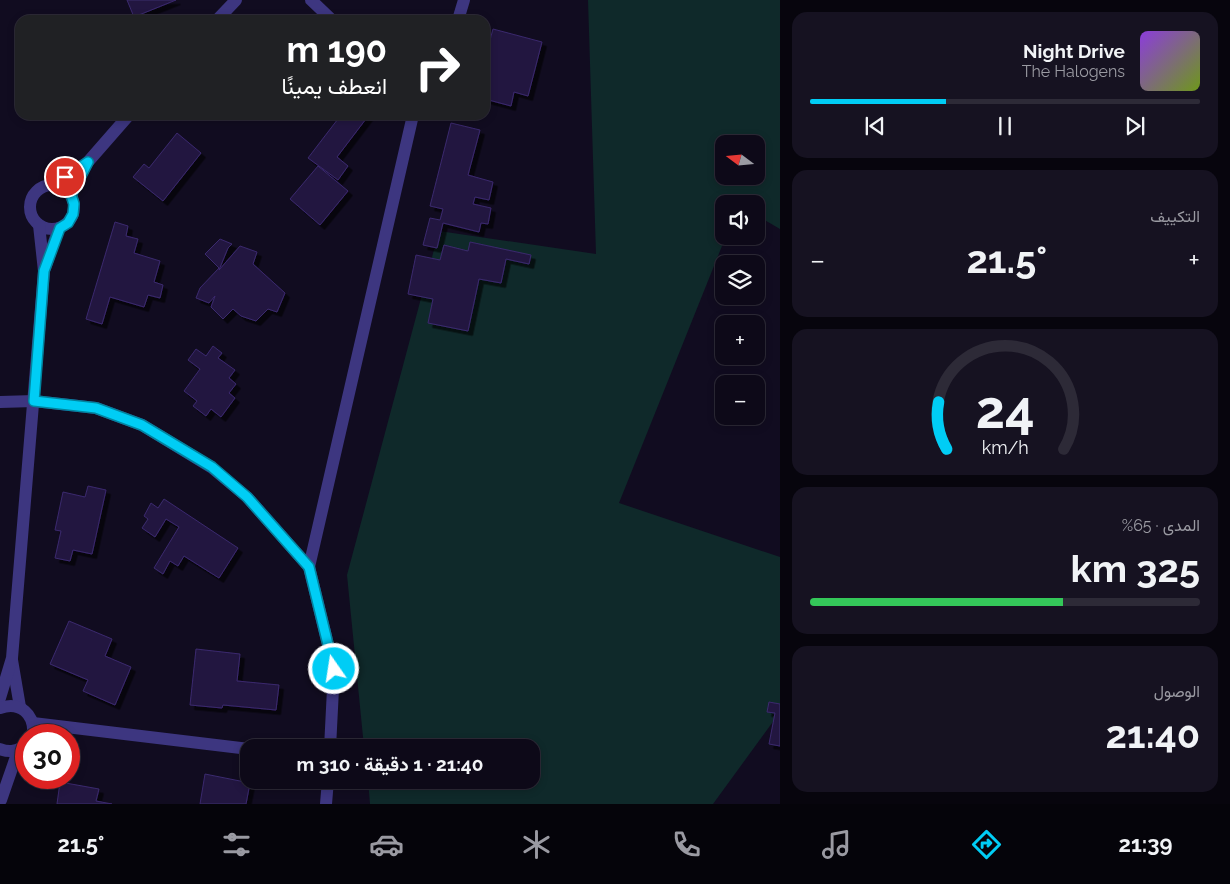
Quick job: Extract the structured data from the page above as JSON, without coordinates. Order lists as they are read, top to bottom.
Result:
{
  "north": "left",
  "page": {
    "turn": ["190 m", "انعطف يمينًا"],
    "song": ["Night Drive", "The Halogens"],
    "map_buttons": ["+", "−"],
    "tile": [
      "التكييف",
      ["المدى · 65%", "325 km"],
      ["الوصول", "21:40"]
    ],
    "heat": ["−", "21.5°", "+"],
    "limit": "30",
    "trip": "21:40 · 1 دقيقة · 310 m",
    "tabs": ["21:39", "21.5°"],
    "gauge": ["24", "km/h"]
  }
}
